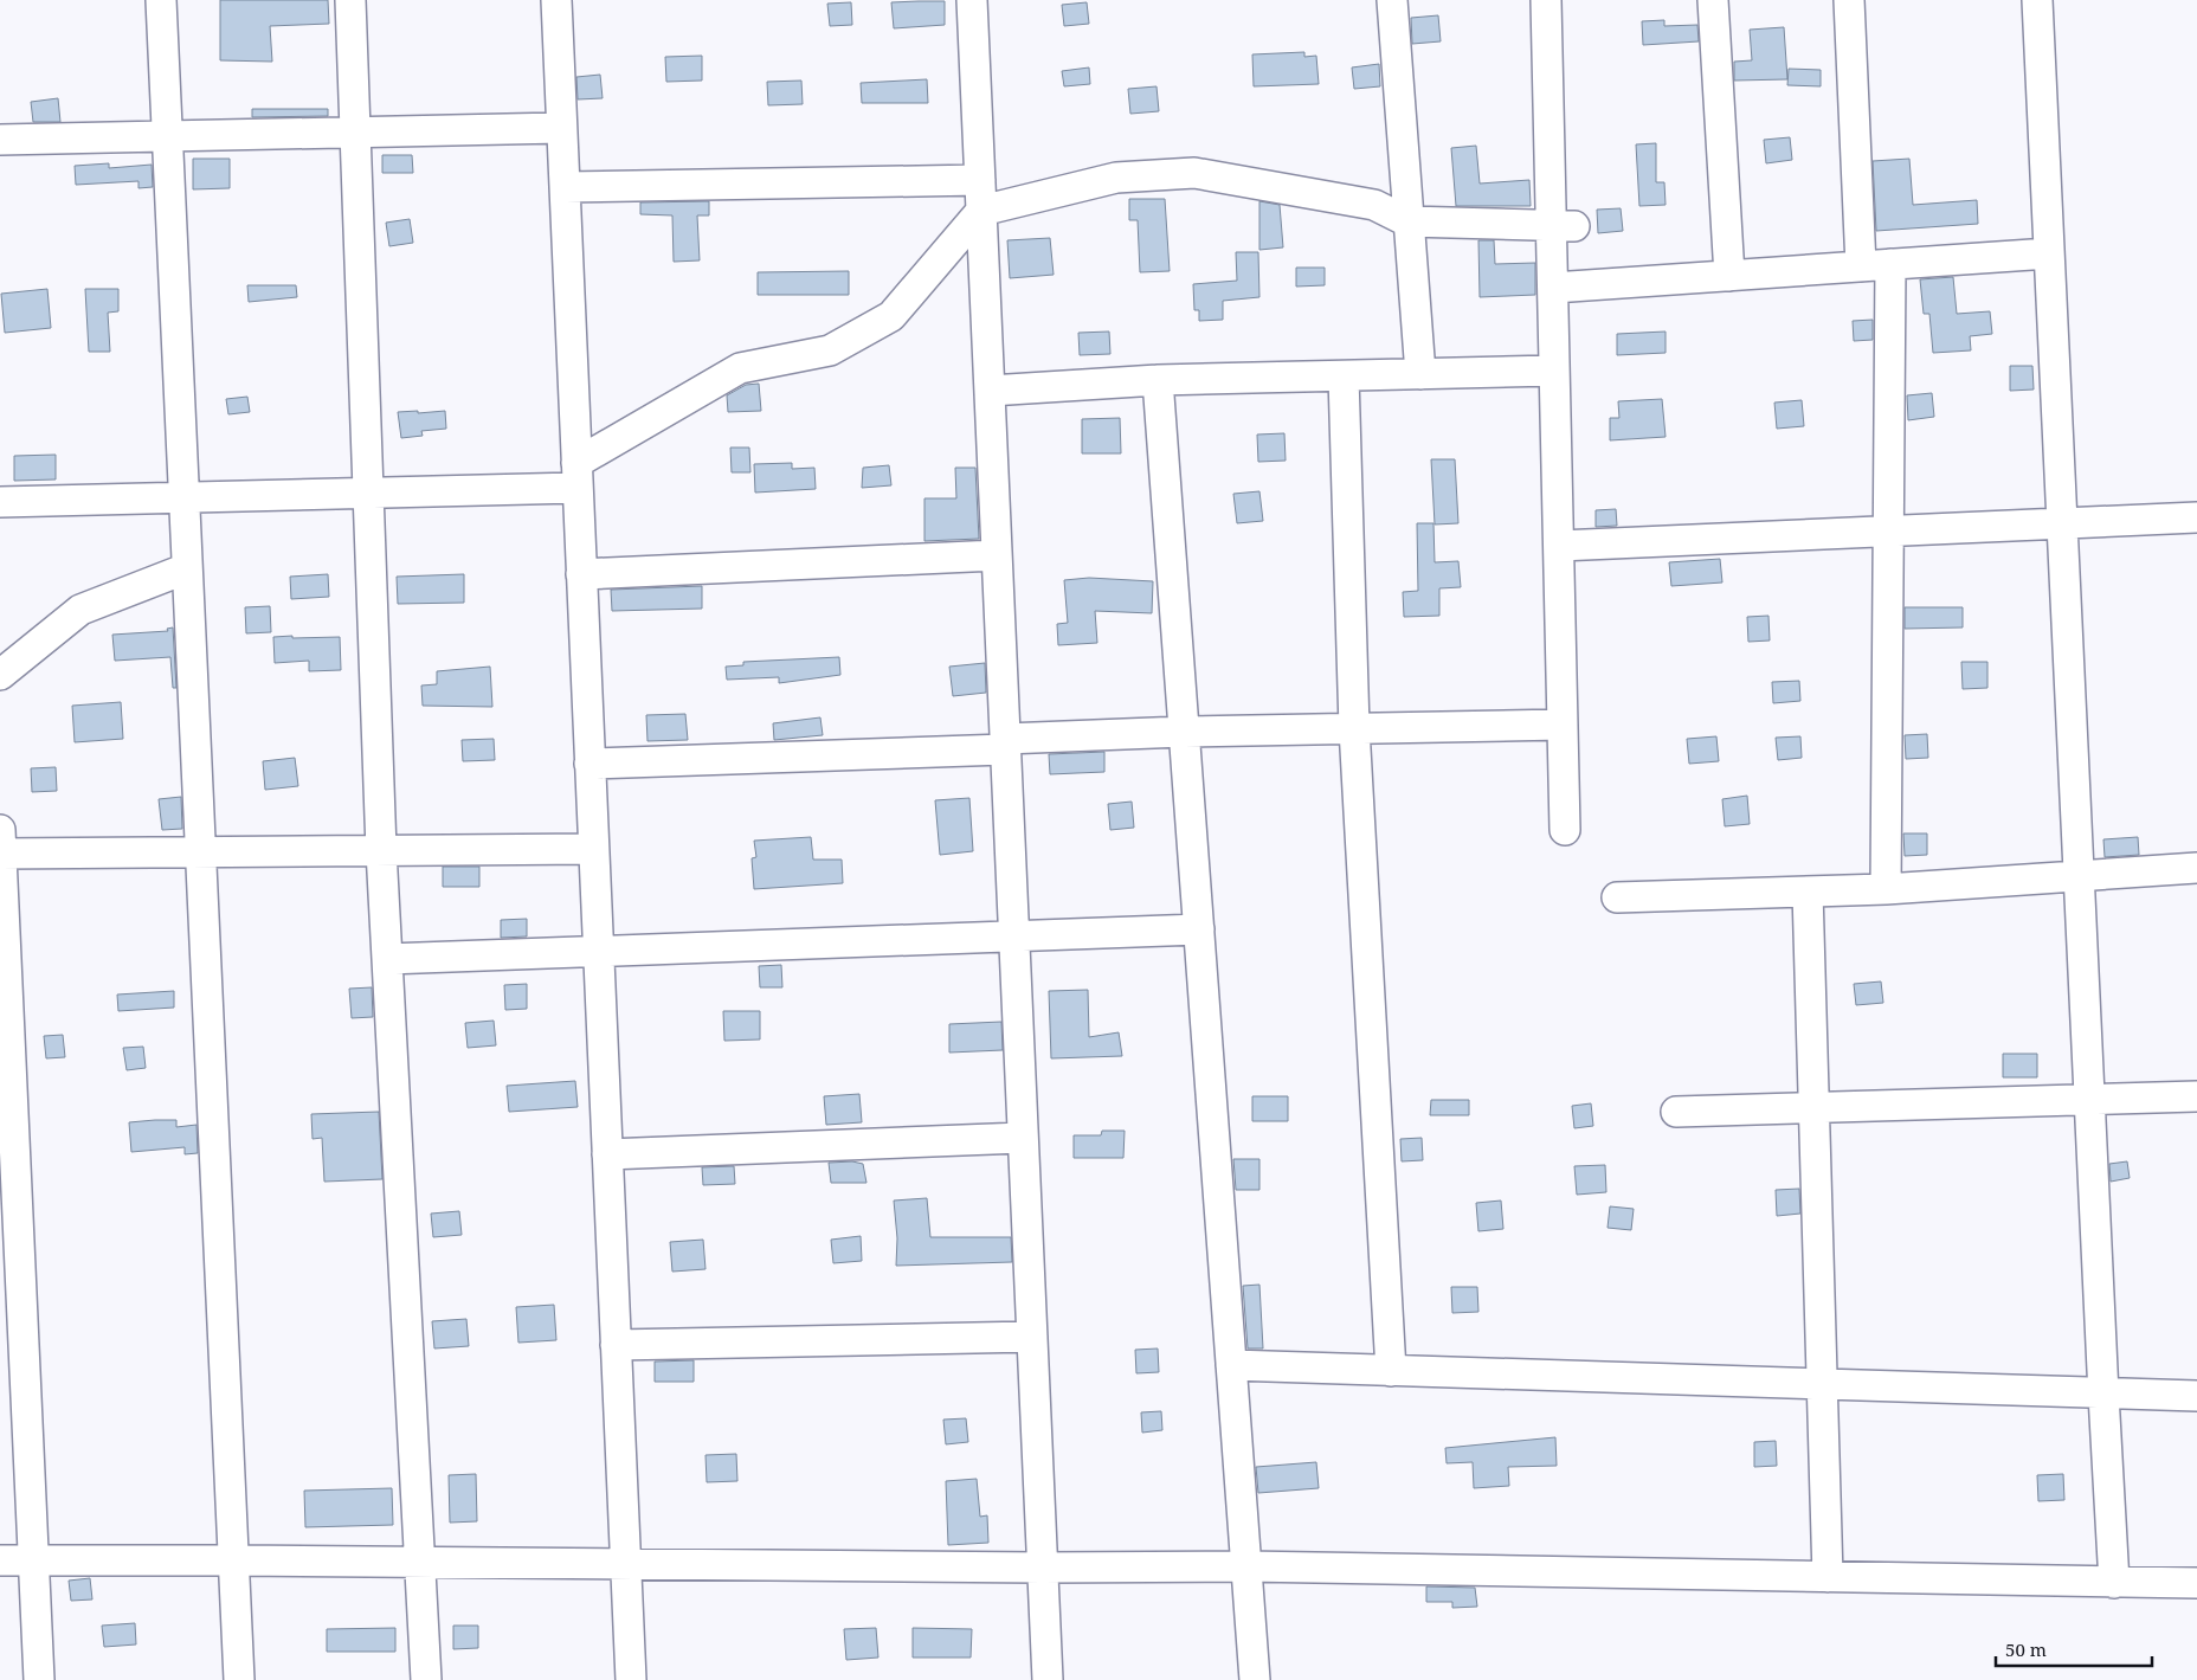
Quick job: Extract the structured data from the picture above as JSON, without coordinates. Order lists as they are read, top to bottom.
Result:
{
  "scale_bar": "50 m"
}
